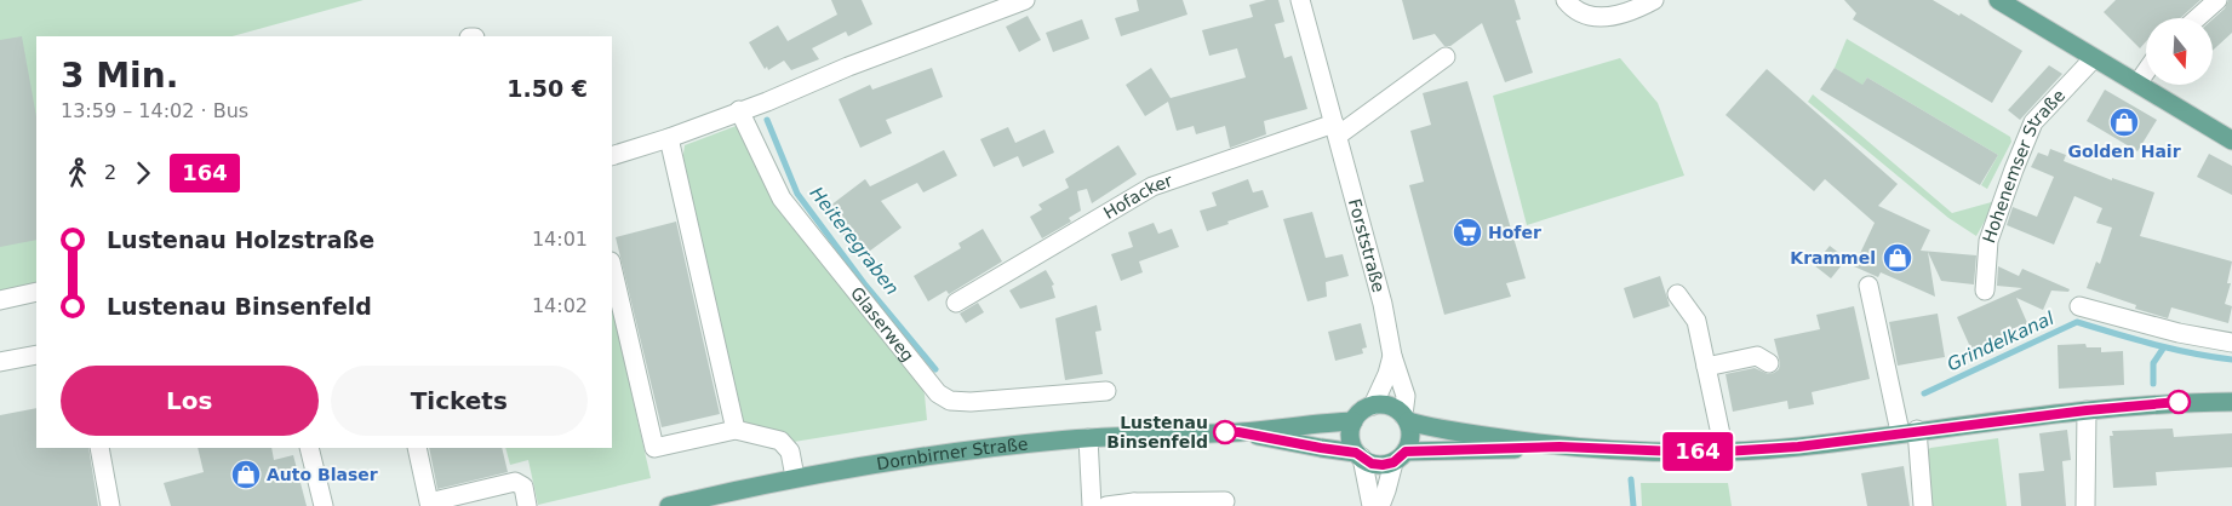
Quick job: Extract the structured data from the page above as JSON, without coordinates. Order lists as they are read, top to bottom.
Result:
{
  "streets": {
    "main road": ["Dornbirner Straße"],
    "street": [
      "Hohenemser Straße",
      "Hofacker",
      "Forststraße",
      "Glaserweg"
    ]
  },
  "crossings": [
    ["Hofacker", "Forststraße"],
    ["Forststraße", "Dornbirner Straße"]
  ],
  "water": ["Heiteregraben", "Grindelkanal"],
  "places": {
    "shop": ["Golden Hair", "Krammel", "Auto Blaser"],
    "supermarket": ["Hofer"],
    "other": ["Lustenau Binsenfeld"]
  },
  "lines": ["bus line 164"],
  "north": "bottom",
  "page": {
    "on_map": "164",
    "heading": ["3 Min.", "13:59 – 14:02 · Bus", "1.50 €"],
    "legs": ["2", "164"],
    "list": [
      {
        "name": "Lustenau Holzstraße",
        "value": "14:01"
      },
      {
        "name": "Lustenau Binsenfeld",
        "value": "14:02"
      }
    ],
    "buttons": ["Los", "Tickets"]
  }
}
